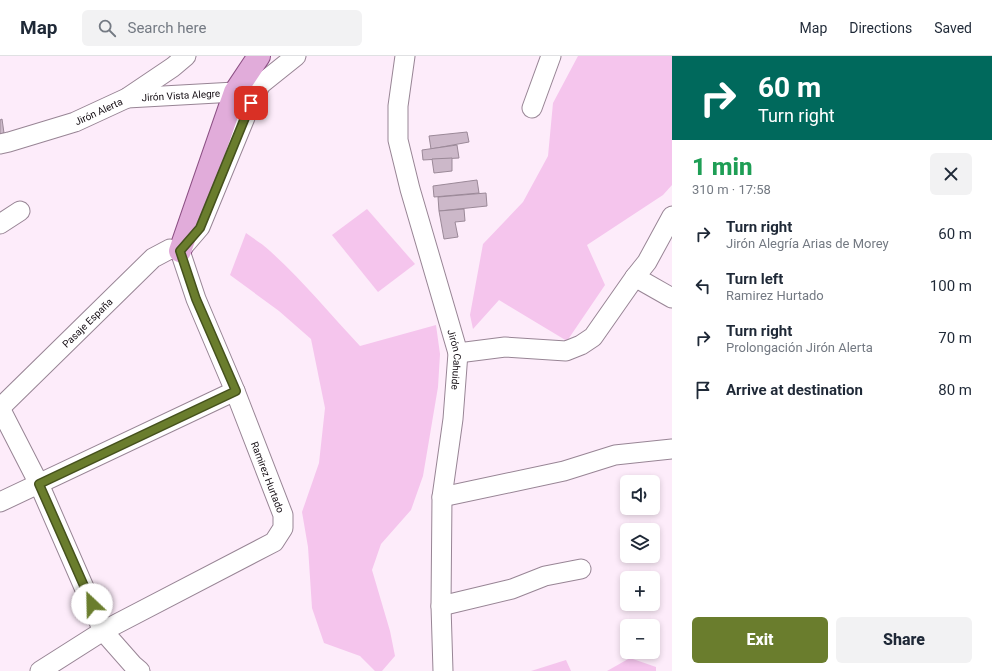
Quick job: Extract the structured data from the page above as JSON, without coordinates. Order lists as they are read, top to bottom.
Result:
{
  "streets": {
    "street": [
      "Jirón Vista Alegre",
      "Jirón Alerta",
      "Pasaje España",
      "Jirón Cahuide",
      "Ramirez Hurtado"
    ]
  },
  "crossings": [
    ["Jirón Vista Alegre", "Jirón Alerta"],
    ["Pasaje España", "Ramirez Hurtado"]
  ],
  "page": {
    "header": "Map",
    "search": "Search here",
    "nav": ["Map", "Directions", "Saved"],
    "turn": ["60 m", "Turn right"],
    "heading": ["1 min", "310 m · 17:58"],
    "list": [
      {
        "name": "Turn right",
        "note": "Jirón Alegría Arias de Morey",
        "value": "60 m"
      },
      {
        "name": "Turn left",
        "note": "Ramirez Hurtado",
        "value": "100 m"
      },
      {
        "name": "Turn right",
        "note": "Prolongación Jirón Alerta",
        "value": "70 m"
      },
      {
        "name": "Arrive at destination",
        "value": "80 m"
      }
    ],
    "map_buttons": ["+", "−"],
    "buttons": ["Exit", "Share"]
  }
}
